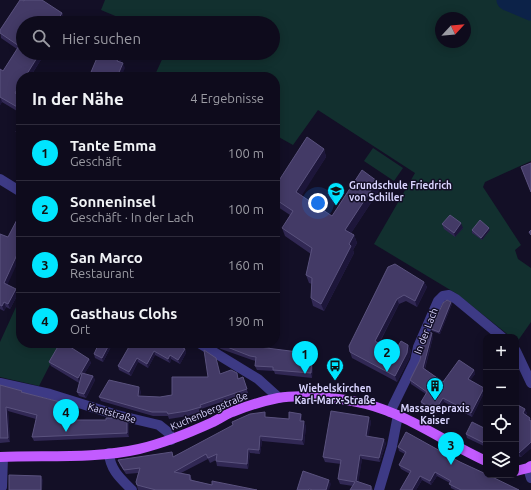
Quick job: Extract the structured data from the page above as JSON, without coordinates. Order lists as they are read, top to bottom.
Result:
{
  "streets": {
    "main road": ["Kuchenbergstraße"],
    "street": ["In der Lach", "Kantstraße"]
  },
  "crossings": [
    ["In der Lach", "Kuchenbergstraße"],
    ["Kuchenbergstraße", "Kantstraße"]
  ],
  "places": {
    "school or university": ["Grundschule Friedrich von Schiller"],
    "bus stop": ["Wiebelskirchen Karl-Marx-Straße"],
    "building": ["Massagepraxis Kaiser"]
  },
  "north": "top right",
  "page": {
    "search": "Hier suchen",
    "heading": ["In der Nähe", "4 Ergebnisse"],
    "list": [
      {
        "mark": "1",
        "name": "Tante Emma",
        "note": "Geschäft",
        "value": "100 m"
      },
      {
        "mark": "2",
        "name": "Sonneninsel",
        "note": "Geschäft · In der Lach",
        "value": "100 m"
      },
      {
        "mark": "3",
        "name": "San Marco",
        "note": "Restaurant",
        "value": "160 m"
      },
      {
        "mark": "4",
        "name": "Gasthaus Clohs",
        "note": "Ort",
        "value": "190 m"
      }
    ],
    "map_buttons": ["+", "−"],
    "pins": [
      "2",
      "1",
      "4",
      "3"
    ]
  }
}
